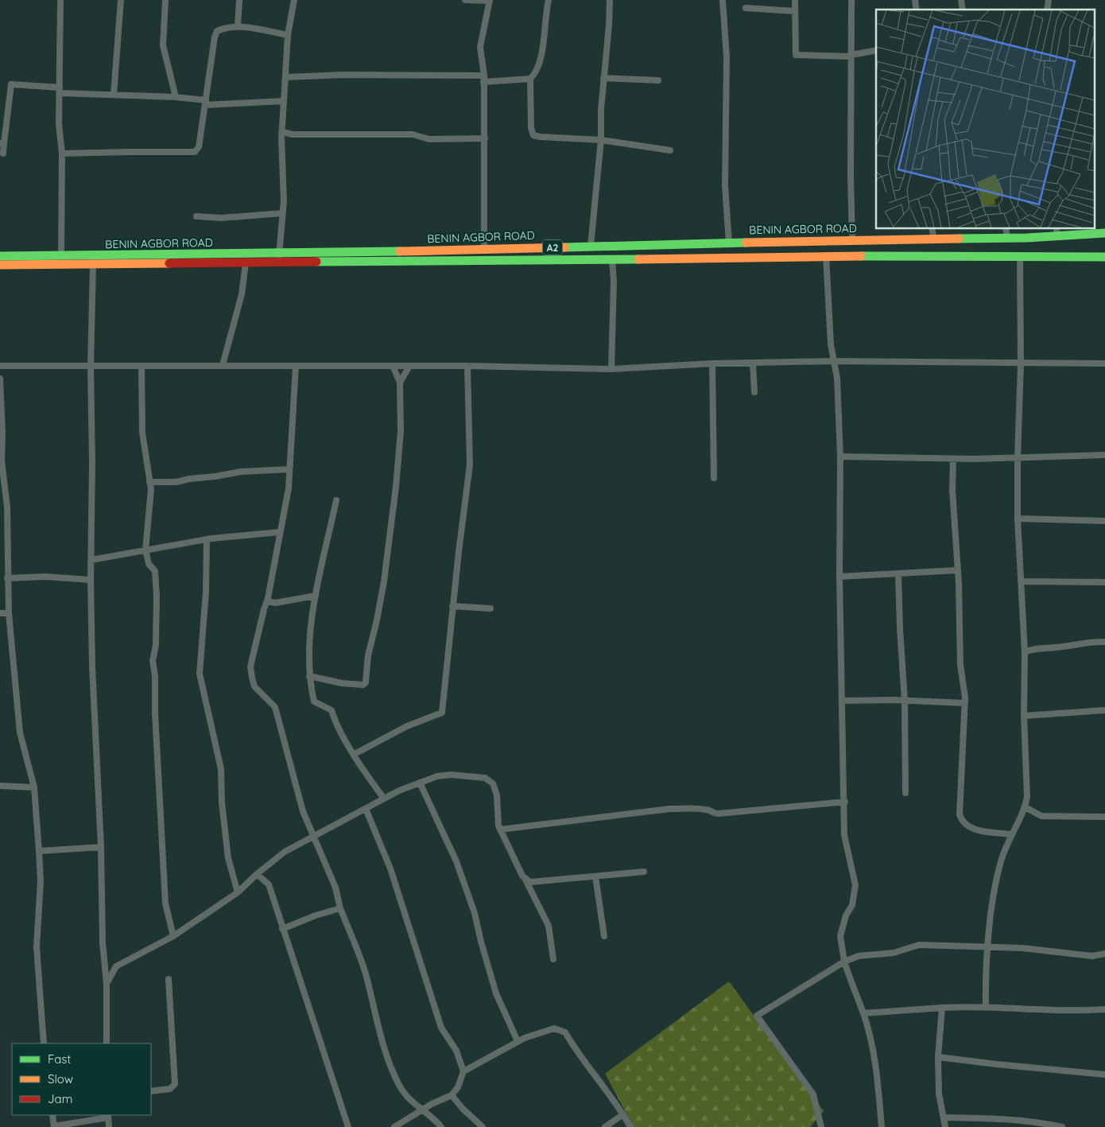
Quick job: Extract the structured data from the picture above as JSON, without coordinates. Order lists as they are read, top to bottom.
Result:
{
  "streets": {
    "highway": ["BENIN AGBOR ROAD", "A2"]
  },
  "legend": ["Fast", "Slow", "Jam"]
}
